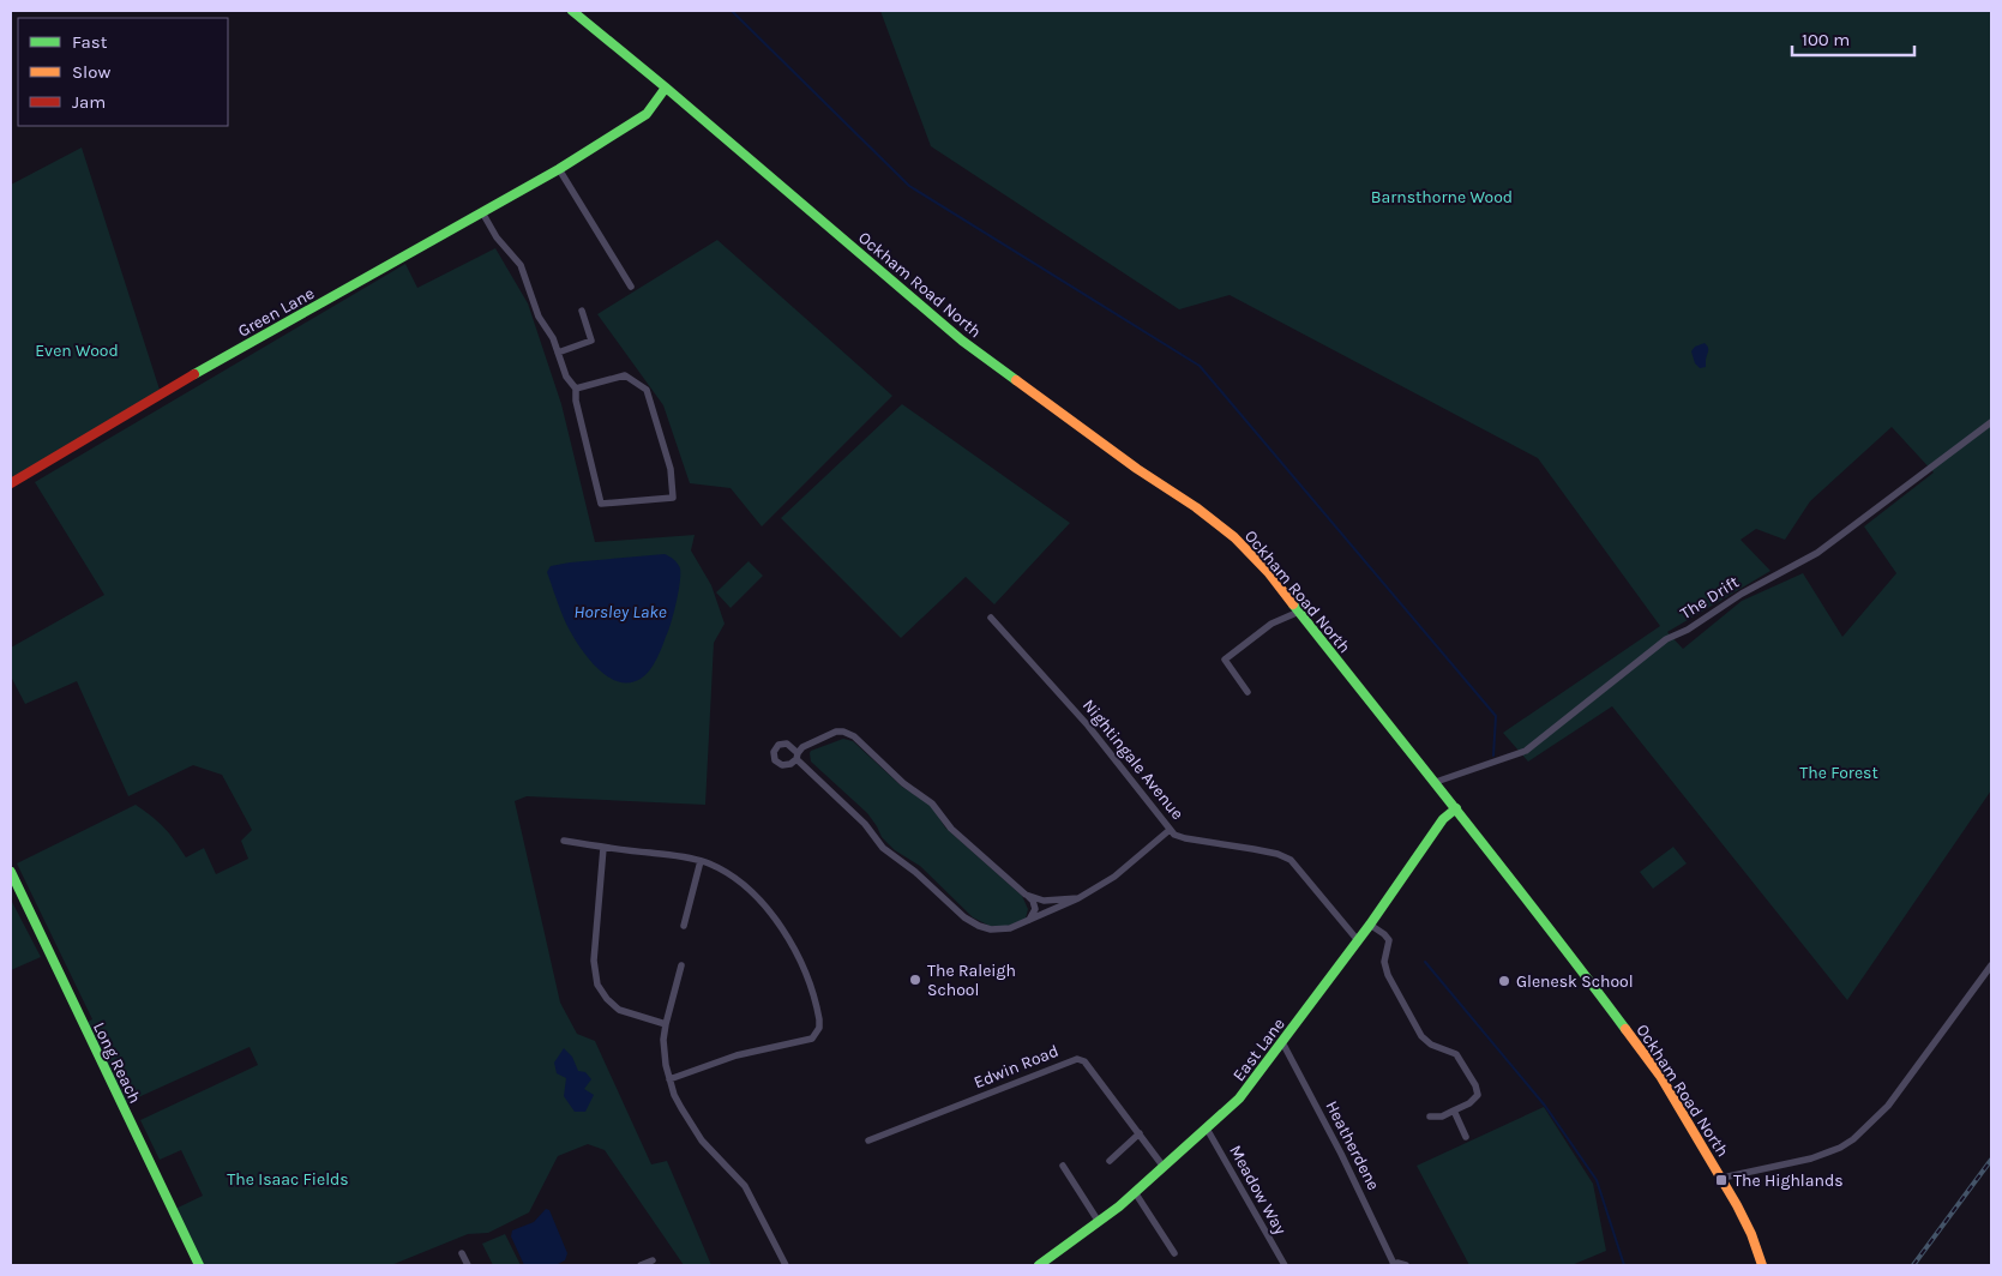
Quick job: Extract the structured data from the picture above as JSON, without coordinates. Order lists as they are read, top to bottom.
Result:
{
  "streets": {
    "street": [
      "Ockham Road North",
      "Green Lane",
      "The Drift",
      "Nightingale Avenue",
      "East Lane",
      "Long Reach",
      "Edwin Road",
      "Heatherdene",
      "Meadow Way"
    ]
  },
  "crossings": [
    ["Ockham Road North", "Green Lane"],
    ["Ockham Road North", "The Drift"],
    ["Ockham Road North", "East Lane"],
    ["Nightingale Avenue", "East Lane"],
    ["East Lane", "Edwin Road"],
    ["East Lane", "Heatherdene"],
    ["East Lane", "Meadow Way"]
  ],
  "water": ["Horsley Lake"],
  "parks": [
    "Barnsthorne Wood",
    "Even Wood",
    "The Forest",
    "The Isaac Fields"
  ],
  "places": {
    "other": ["The Raleigh School", "Glenesk School"],
    "transit": ["The Highlands"]
  },
  "legend": ["Fast", "Slow", "Jam"],
  "scale_bar": "100 m"
}
